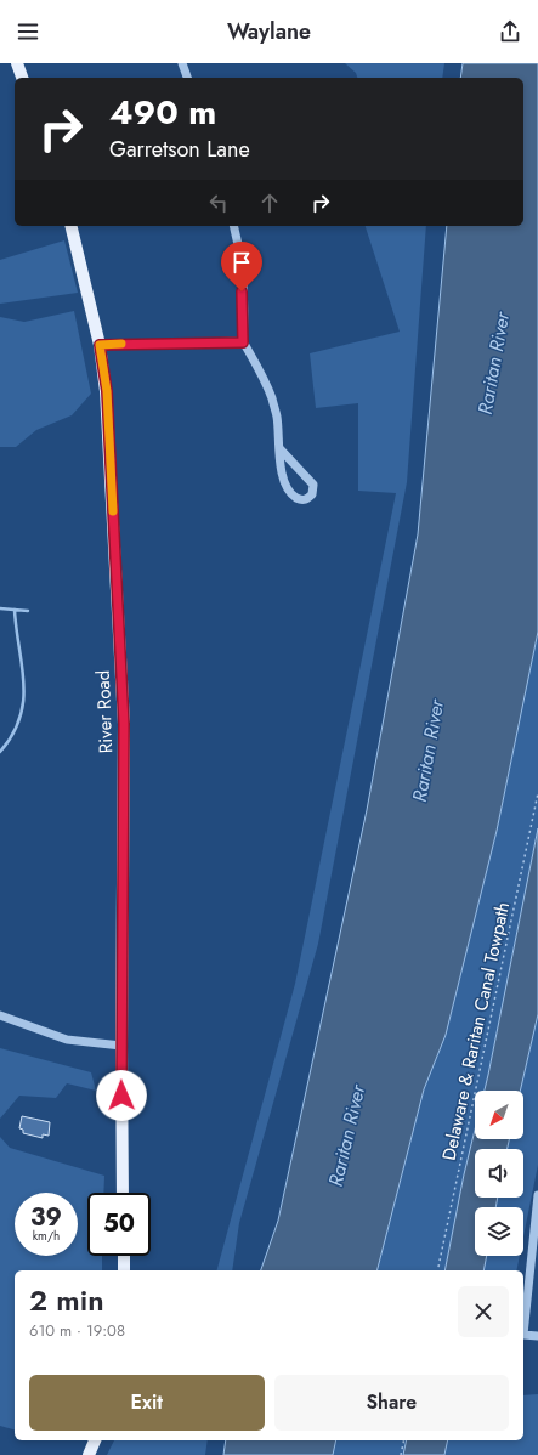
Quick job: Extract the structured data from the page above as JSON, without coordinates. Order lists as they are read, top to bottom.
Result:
{
  "streets": {
    "main road": ["River Road"],
    "path": ["Delaware & Raritan Canal Towpath"]
  },
  "water": ["Raritan River"],
  "north": "bottom left",
  "page": {
    "header": "Waylane",
    "turn": ["490 m", "Garretson Lane"],
    "speed": "39 km/h",
    "limit": "50",
    "heading": ["2 min", "610 m · 19:08"],
    "buttons": ["Exit", "Share"]
  }
}
